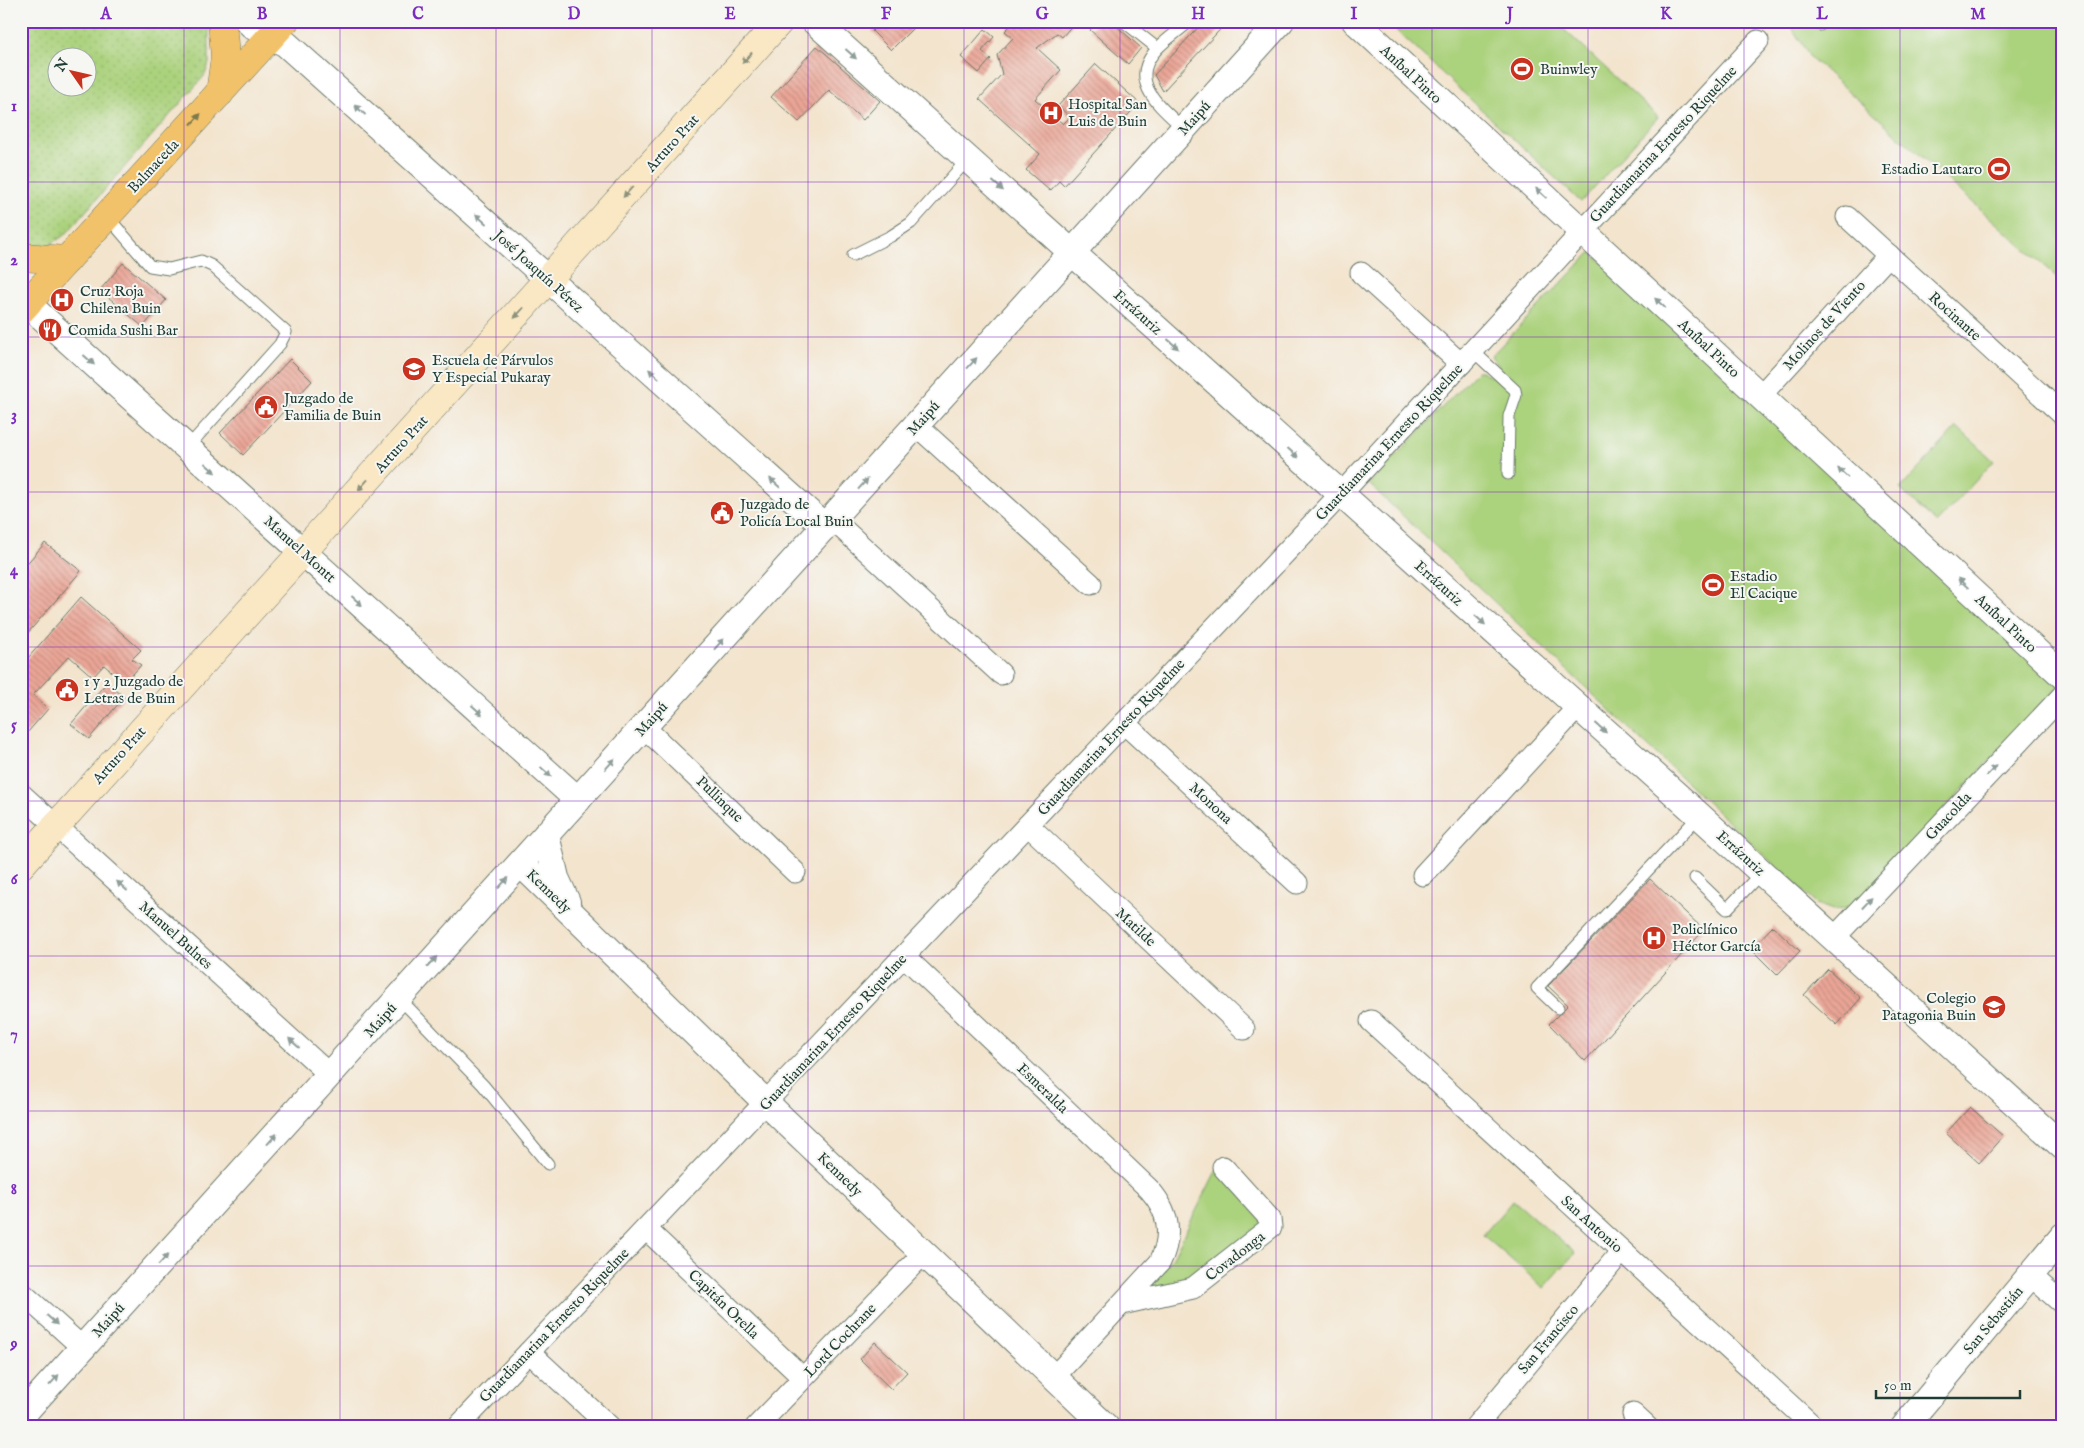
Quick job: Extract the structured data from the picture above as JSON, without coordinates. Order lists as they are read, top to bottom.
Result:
{
  "streets": {
    "main road": ["Arturo Prat", "Balmaceda"],
    "street": [
      "Aníbal Pinto",
      "Maipú",
      "Guardiamarina Ernesto Riquelme",
      "José Joaquín Pérez",
      "Errázuriz",
      "Rocinante",
      "Molinos de Viento",
      "Manuel Montt",
      "Pullinque",
      "Monona",
      "Guacolda",
      "Kennedy",
      "Matilde",
      "Manuel Bulnes",
      "Esmeralda",
      "San Antonio",
      "Covadonga",
      "Capitán Orella",
      "San Sebastián",
      "San Francisco",
      "Lord Cochrane"
    ]
  },
  "crossings": [
    ["Aníbal Pinto", "Guardiamarina Ernesto Riquelme"],
    ["Aníbal Pinto", "Molinos de Viento"],
    ["Maipú", "José Joaquín Pérez"],
    ["Maipú", "Errázuriz"],
    ["Maipú", "Manuel Montt"],
    ["Maipú", "Pullinque"],
    ["Maipú", "Kennedy"],
    ["Maipú", "Manuel Bulnes"],
    ["Arturo Prat", "José Joaquín Pérez"],
    ["Arturo Prat", "Manuel Montt"],
    ["Arturo Prat", "Manuel Bulnes"],
    ["Guardiamarina Ernesto Riquelme", "Errázuriz"],
    ["Guardiamarina Ernesto Riquelme", "Monona"],
    ["Guardiamarina Ernesto Riquelme", "Kennedy"],
    ["Guardiamarina Ernesto Riquelme", "Matilde"],
    ["Guardiamarina Ernesto Riquelme", "Esmeralda"],
    ["Guardiamarina Ernesto Riquelme", "Capitán Orella"],
    ["Balmaceda", "José Joaquín Pérez"],
    ["Balmaceda", "Manuel Montt"],
    ["Errázuriz", "Guacolda"],
    ["Rocinante", "Molinos de Viento"],
    ["Kennedy", "Lord Cochrane"],
    ["Esmeralda", "Covadonga"],
    ["San Antonio", "San Francisco"],
    ["Capitán Orella", "Lord Cochrane"]
  ],
  "one_way": [
    "Aníbal Pinto",
    "Maipú",
    "Arturo Prat",
    "Balmaceda",
    "José Joaquín Pérez",
    "Manuel Montt",
    "Guacolda",
    "Manuel Bulnes"
  ],
  "places": {
    "sports": ["Buinwley", "Estadio Lautaro", "Estadio El Cacique"],
    "hospital": ["Hospital San Luis de Buin", "Cruz Roja Chilena Buin", "Policlínico Héctor García"],
    "restaurant": ["Comida Sushi Bar"],
    "school or university": ["Escuela de Párvulos Y Especial Pukaray", "Colegio Patagonia Buin"],
    "public building": ["Juzgado de Familia de Buin", "Juzgado de Policía Local Buin", "1 y 2 Juzgado de Letras de Buin"]
  },
  "scale_bar": "50 m",
  "north": "top left",
  "grid": {
    "columns": [
      "A",
      "B",
      "C",
      "D",
      "E",
      "F",
      "G",
      "H",
      "I",
      "J",
      "K",
      "L",
      "M"
    ],
    "rows": [
      "1",
      "2",
      "3",
      "4",
      "5",
      "6",
      "7",
      "8",
      "9"
    ]
  }
}
